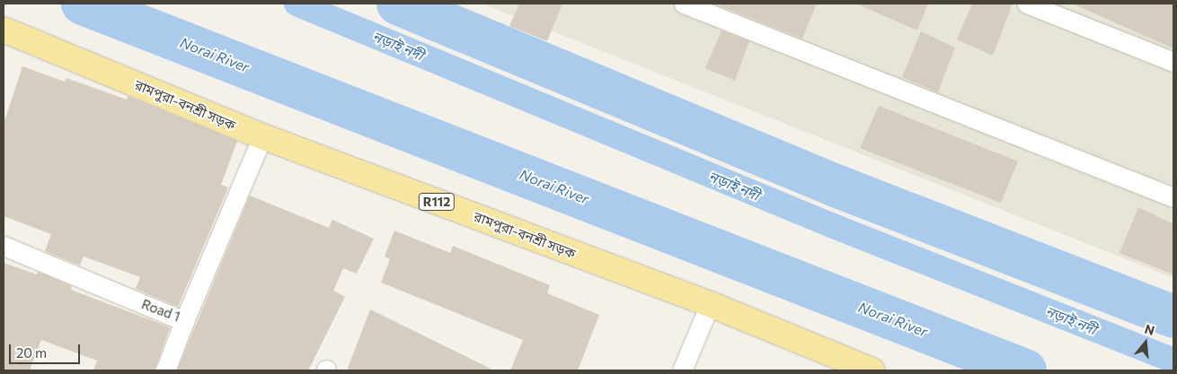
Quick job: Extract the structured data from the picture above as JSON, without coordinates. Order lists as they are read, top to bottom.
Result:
{
  "streets": {
    "main road": ["রামপুরা-বনশ্রী সড়ক", "R112"],
    "street": ["Road 1"]
  },
  "crossings": [
    ["রামপুরা-বনশ্রী সড়ক", "Road 1"]
  ],
  "water": ["নড়াই নদী", "Norai River"],
  "scale_bar": "20 m",
  "north": "top"
}
